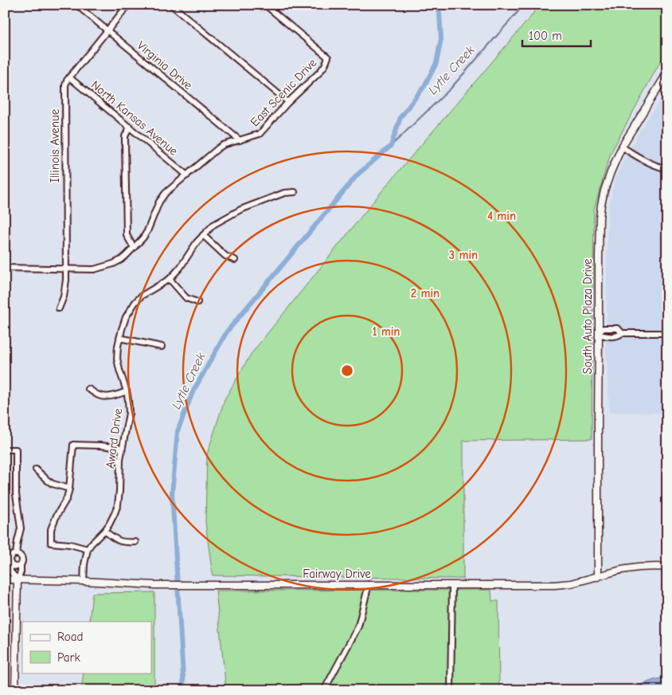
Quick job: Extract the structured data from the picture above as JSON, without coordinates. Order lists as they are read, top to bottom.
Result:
{
  "streets": {
    "street": [
      "Virginia Drive",
      "East Scenic Drive",
      "North Kansas Avenue",
      "Illinois Avenue",
      "South Auto Plaza Drive",
      "Award Drive",
      "Fairway Drive"
    ]
  },
  "crossings": [
    ["Virginia Drive", "East Scenic Drive"],
    ["Virginia Drive", "Illinois Avenue"],
    ["East Scenic Drive", "North Kansas Avenue"],
    ["East Scenic Drive", "Illinois Avenue"],
    ["North Kansas Avenue", "Illinois Avenue"],
    ["South Auto Plaza Drive", "Fairway Drive"]
  ],
  "water": ["Lytle Creek"],
  "legend": ["Road", "Park"],
  "scale_bar": "100 m",
  "rings": [
    "4 min",
    "3 min",
    "2 min",
    "1 min"
  ]
}
